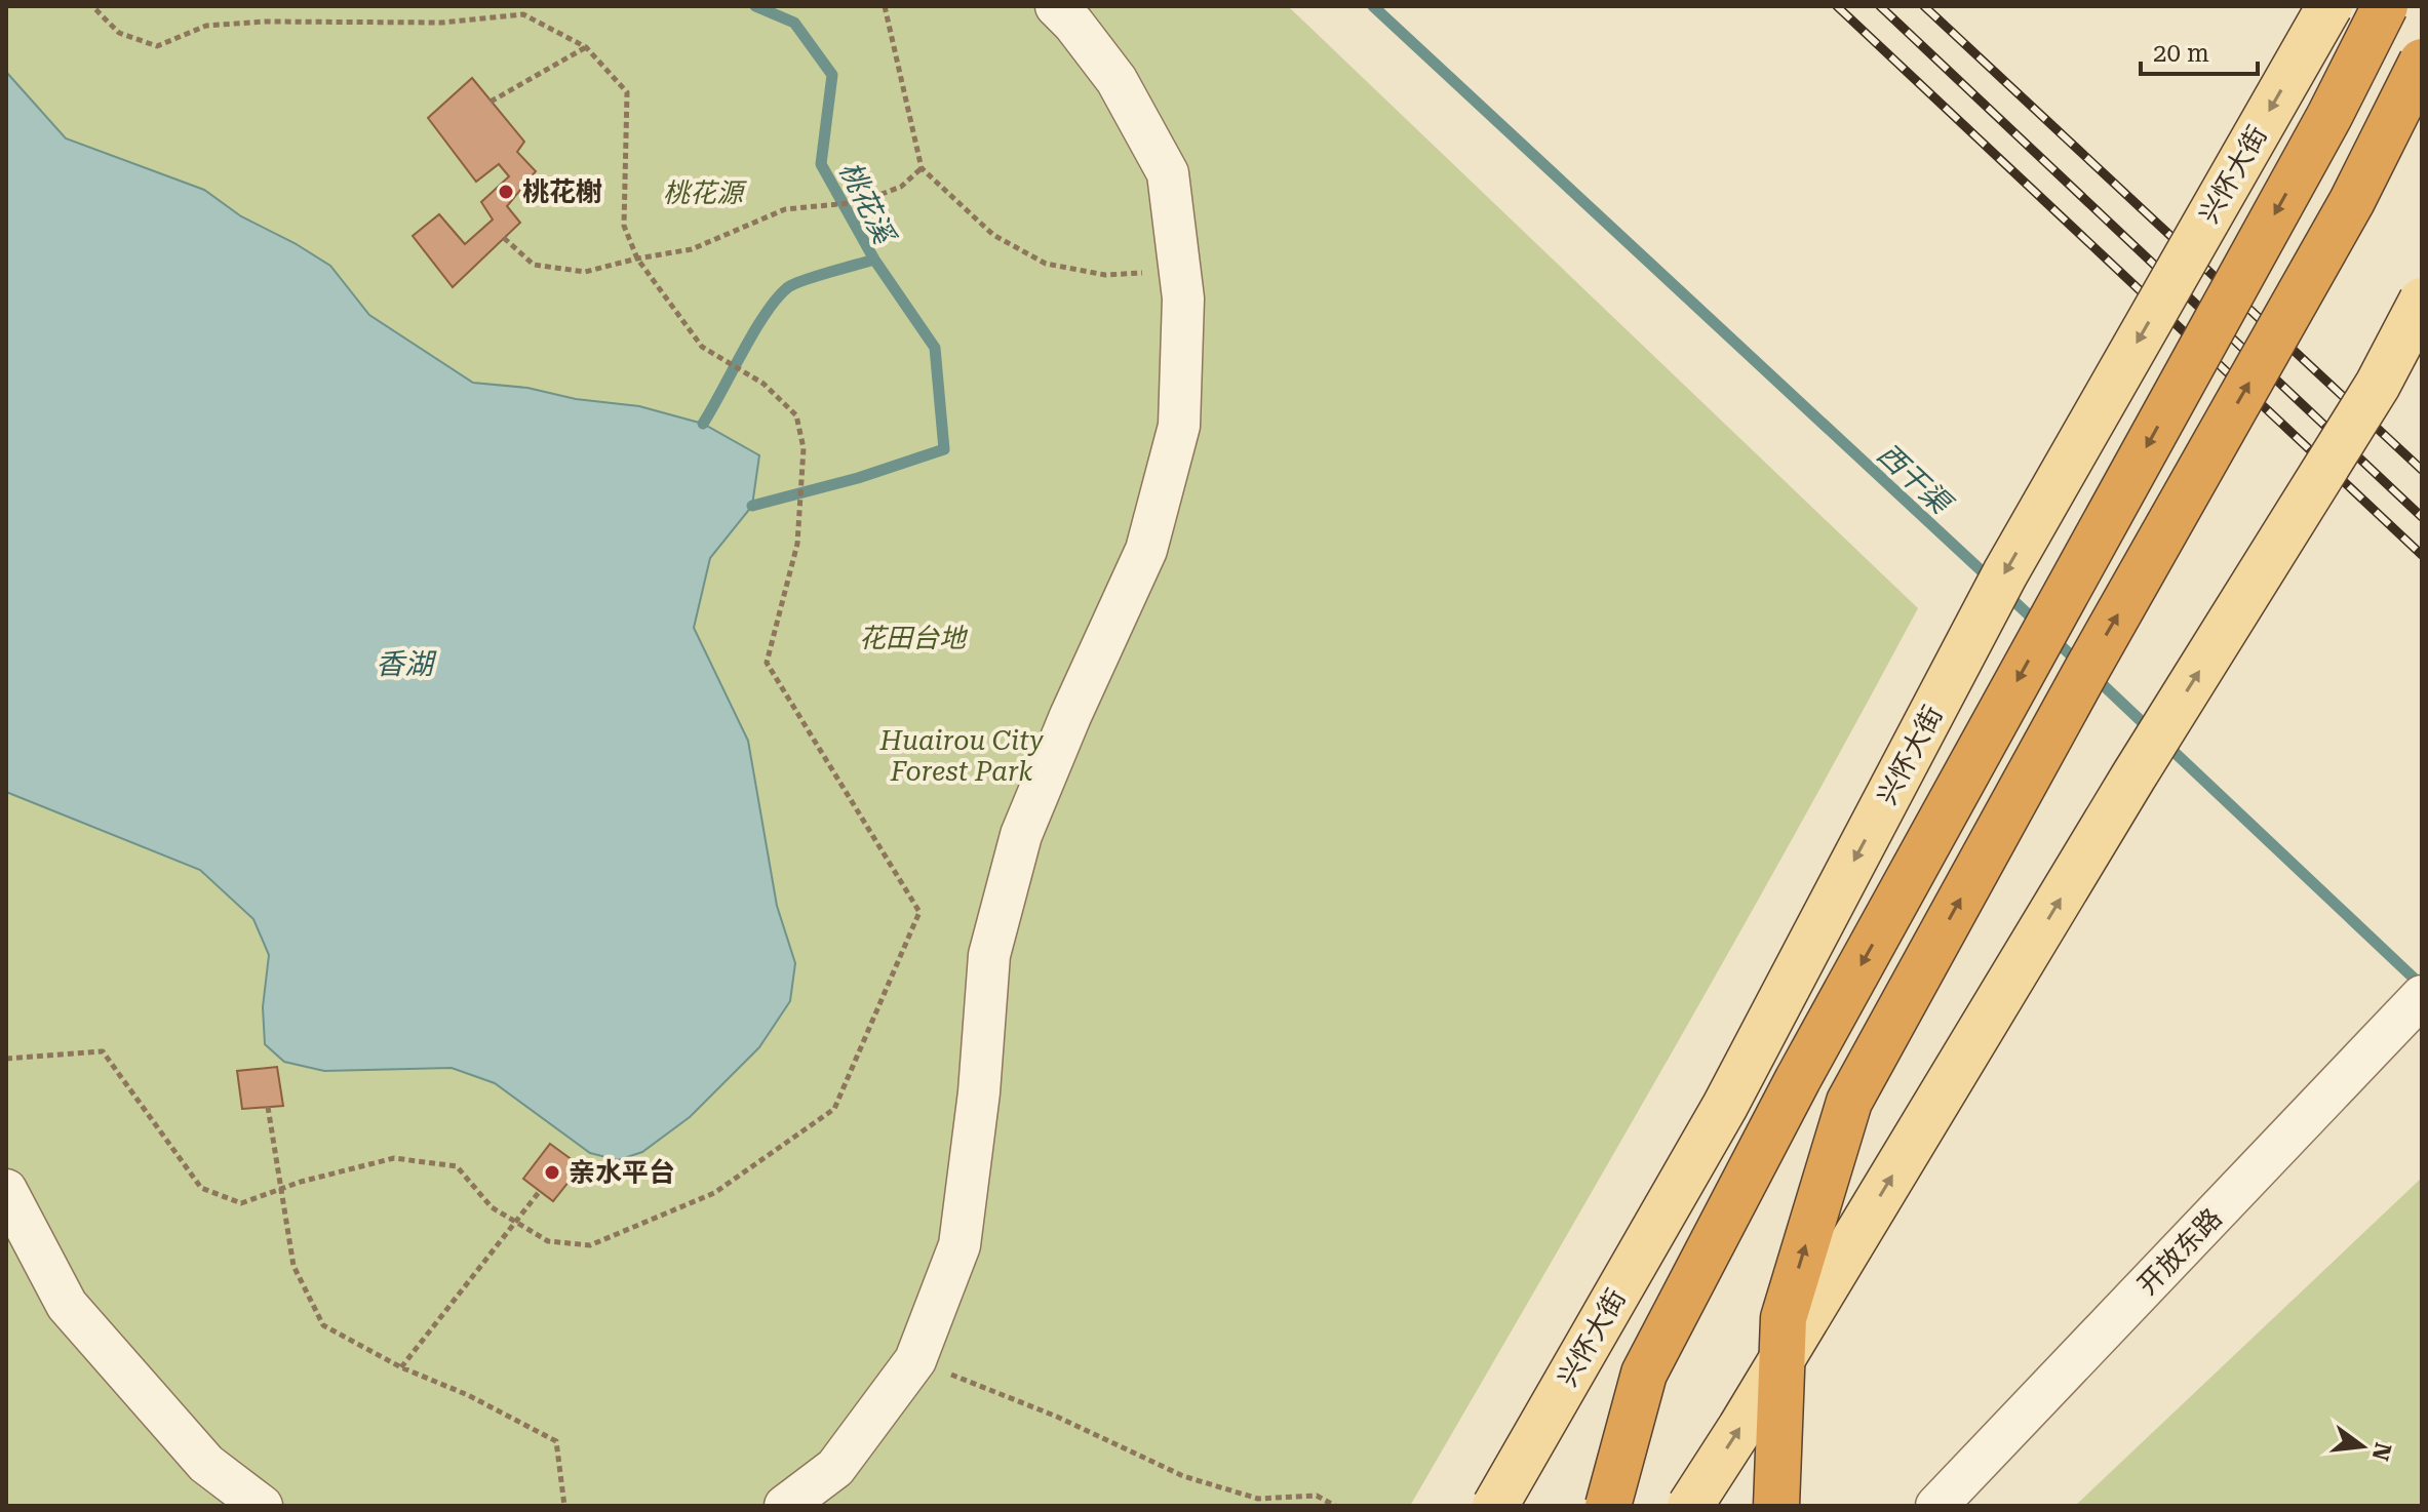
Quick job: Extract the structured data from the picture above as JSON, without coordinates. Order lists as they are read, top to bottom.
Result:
{
  "streets": {
    "main road": ["兴怀大街"],
    "street": ["开放东路"]
  },
  "water": ["桃花溪", "西干渠", "香湖"],
  "parks": ["桃花源", "花田台地", "Huairou City Forest Park"],
  "places": ["桃花榭", "亲水平台"],
  "scale_bar": "20 m",
  "north": "right"
}
